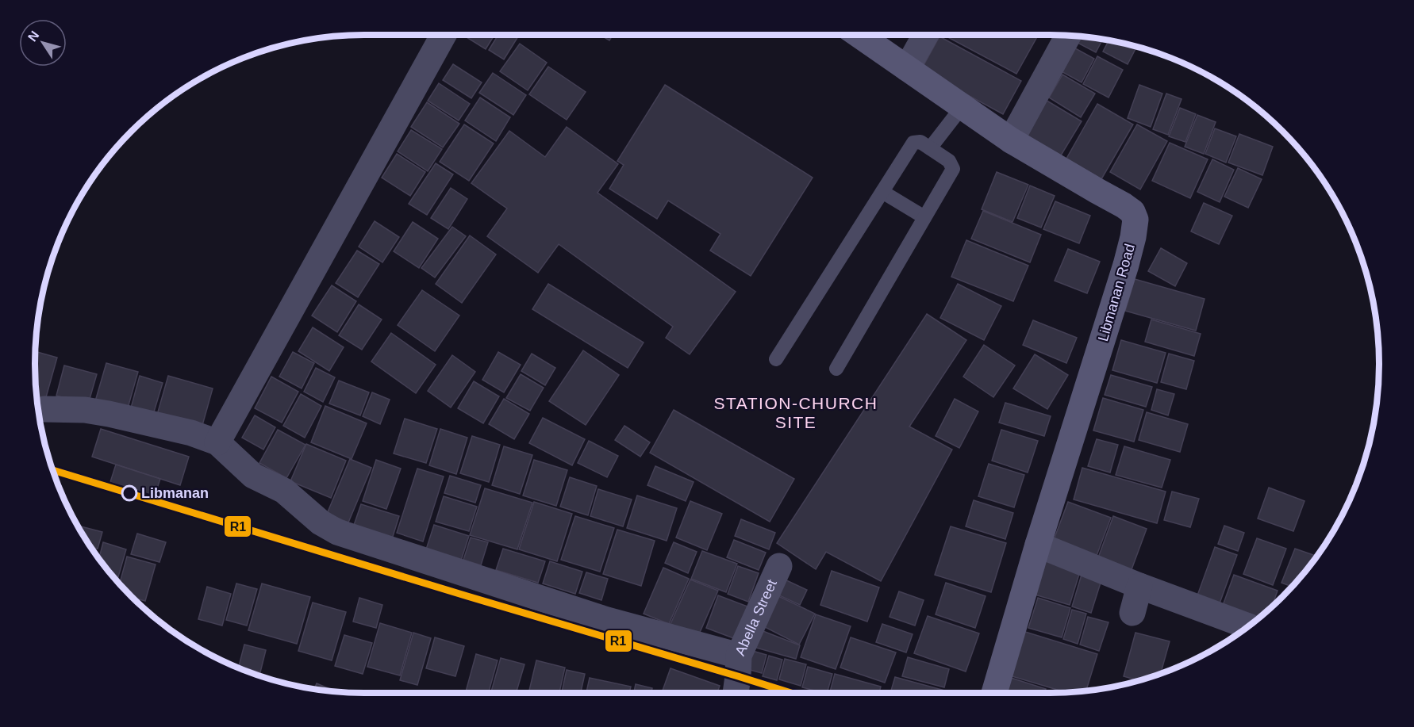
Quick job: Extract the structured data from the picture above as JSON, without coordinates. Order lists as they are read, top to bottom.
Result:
{
  "streets": {
    "main road": ["Libmanan Road"],
    "street": ["Abella Street"]
  },
  "districts": ["STATION-CHURCH SITE"],
  "places": ["Libmanan"],
  "lines": ["transit line R1"],
  "north": "top left"
}
